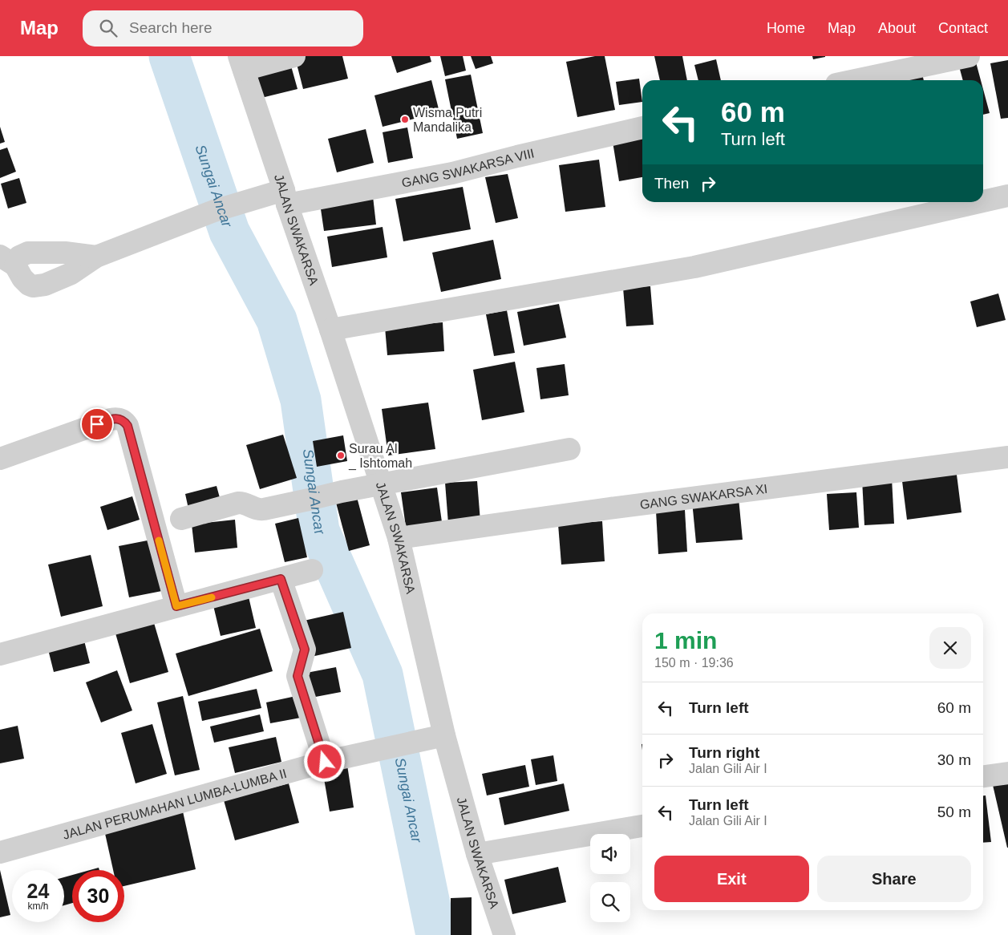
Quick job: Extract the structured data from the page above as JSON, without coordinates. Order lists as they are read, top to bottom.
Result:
{
  "streets": {
    "street": [
      "GANG SWAKARSA VIII",
      "JALAN SWAKARSA",
      "GANG SWAKARSA XI",
      "JALAN PERUMAHAN LUMBA-LUMBA II"
    ]
  },
  "crossings": [
    ["GANG SWAKARSA VIII", "JALAN SWAKARSA"],
    ["JALAN SWAKARSA", "GANG SWAKARSA XI"],
    ["JALAN SWAKARSA", "JALAN PERUMAHAN LUMBA-LUMBA II"]
  ],
  "water": ["Sungai Ancar"],
  "places": ["Wisma Putri Mandalika", "Surau Al _ Ishtomah"],
  "page": {
    "header": "Map",
    "search": "Search here",
    "nav": [
      "Home",
      "Map",
      "About",
      "Contact"
    ],
    "turn": ["60 m", "Turn left"],
    "then": "Then",
    "heading": ["1 min", "150 m · 19:36"],
    "list": [
      {
        "name": "Turn left",
        "value": "60 m"
      },
      {
        "name": "Turn right",
        "note": "Jalan Gili Air I",
        "value": "30 m"
      },
      {
        "name": "Turn left",
        "note": "Jalan Gili Air I",
        "value": "50 m"
      }
    ],
    "buttons": ["Exit", "Share"],
    "speed": "24 km/h",
    "limit": "30"
  }
}
